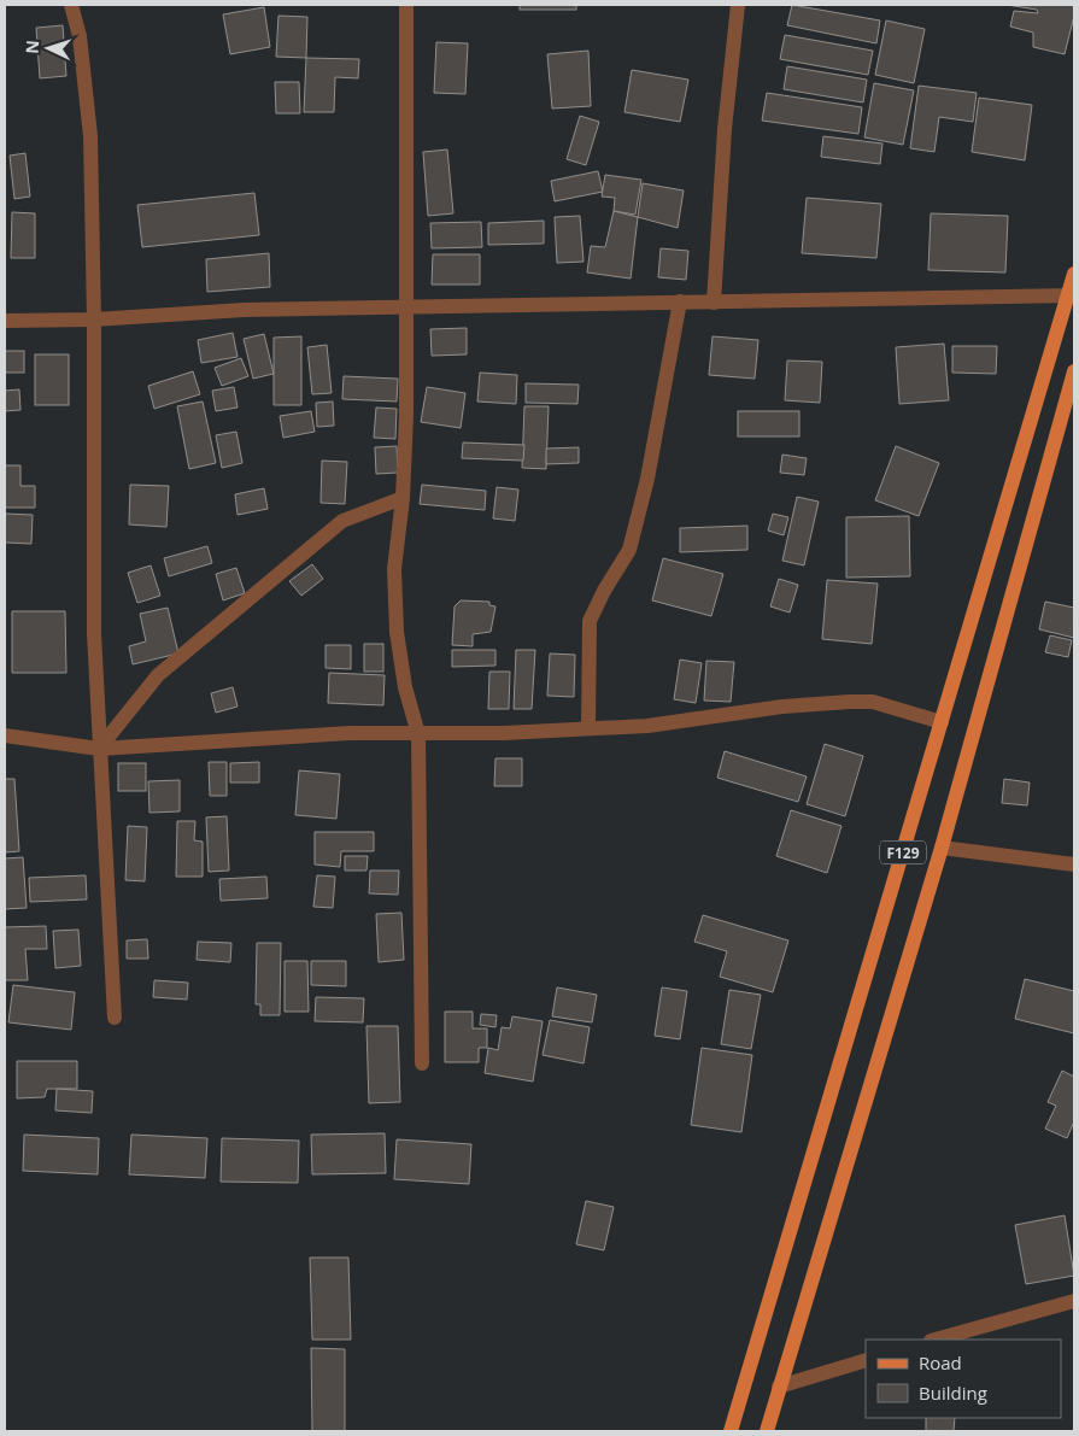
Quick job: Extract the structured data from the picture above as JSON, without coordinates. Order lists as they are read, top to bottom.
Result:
{
  "streets": {
    "main road": ["F129"]
  },
  "legend": ["Road", "Building"],
  "north": "left"
}
